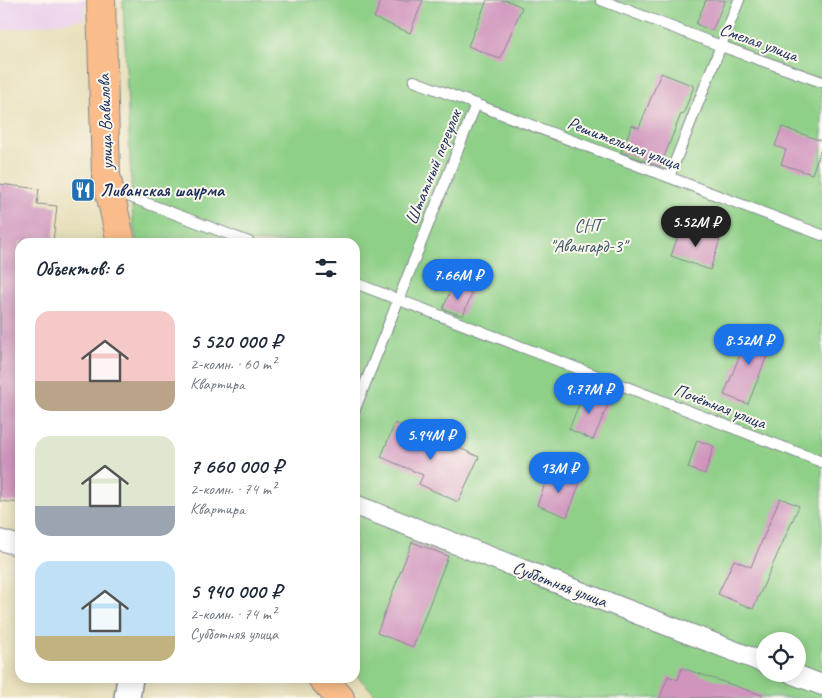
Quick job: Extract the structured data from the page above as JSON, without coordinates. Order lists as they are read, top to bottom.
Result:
{
  "streets": {
    "main road": ["улица Вавилова"],
    "street": ["Субботняя улица"],
    "lane": [
      "Смелая улица",
      "Решительная улица",
      "Штатный переулок",
      "Почётная улица"
    ]
  },
  "crossings": [
    ["Решительная улица", "Штатный переулок"],
    ["Штатный переулок", "Почётная улица"]
  ],
  "parks": ["СНТ \"Авангард-3\""],
  "places": {
    "restaurant": ["Ливанская шаурма"]
  },
  "page": {
    "price": [
      "5.52M ₽",
      "7.66M ₽",
      "8.52M ₽",
      "9.77M ₽",
      "5.94M ₽",
      "13M ₽"
    ],
    "heading": "Объектов: 6",
    "list": [
      {
        "name": "5 520 000 ₽",
        "note": "2-комн. · 60 m² · Квартира"
      },
      {
        "name": "7 660 000 ₽",
        "note": "2-комн. · 74 m² · Квартира"
      },
      {
        "name": "5 940 000 ₽",
        "note": "2-комн. · 74 m² · Субботняя улица"
      }
    ]
  }
}
